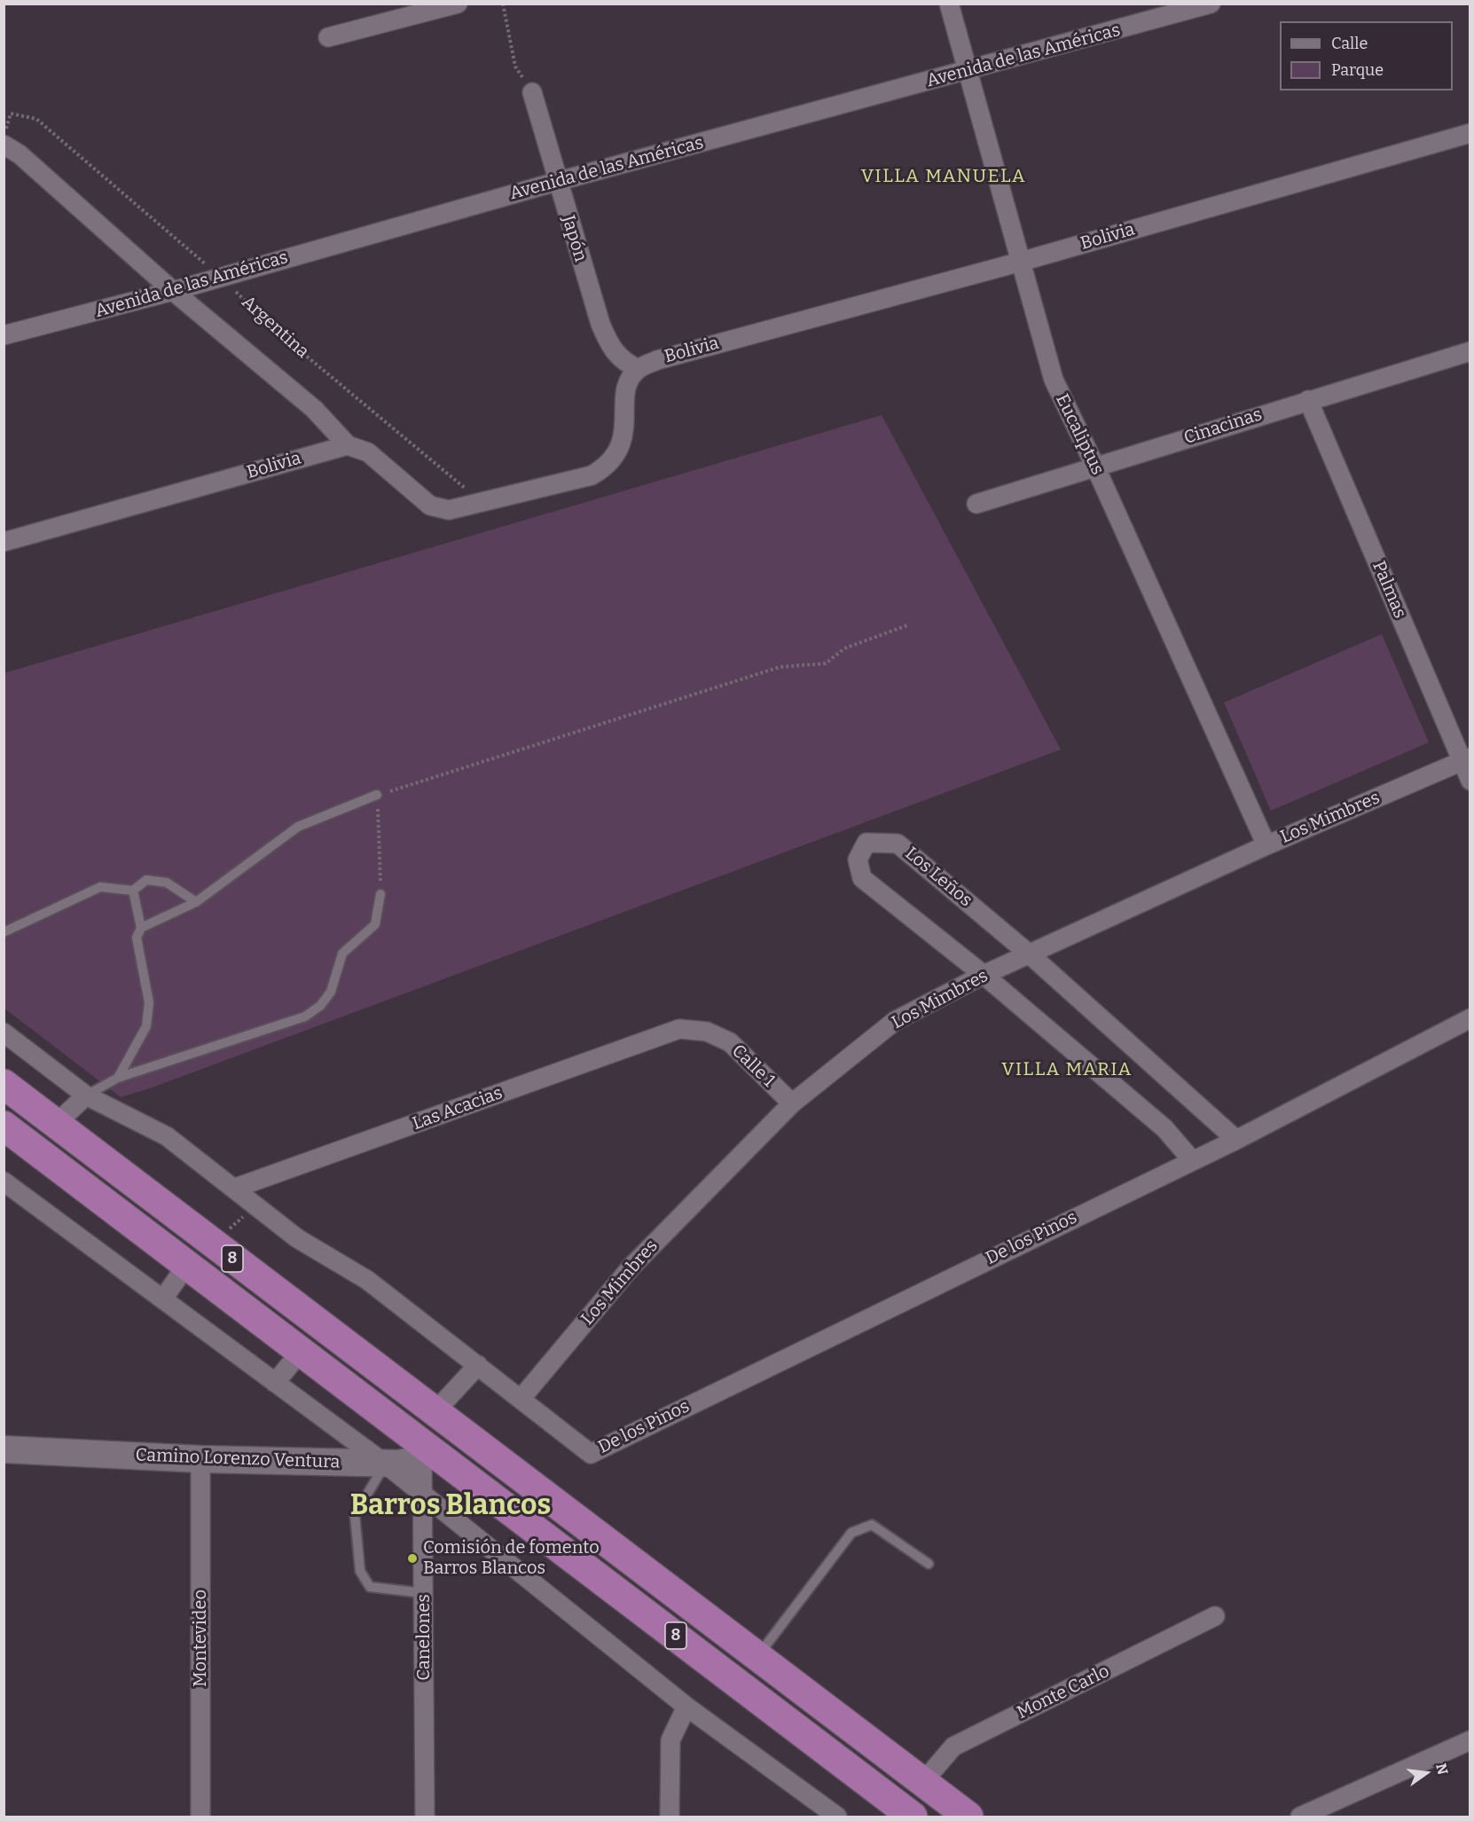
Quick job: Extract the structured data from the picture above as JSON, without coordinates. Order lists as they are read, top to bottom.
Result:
{
  "streets": {
    "highway": ["8"],
    "street": [
      "Avenida de las Américas",
      "Bolivia",
      "Japón",
      "Argentina",
      "Cinacinas",
      "Eucaliptus",
      "Palmas",
      "Los Mimbres",
      "Los Leños",
      "Calle 1",
      "Las Acacias",
      "De los Pinos",
      "Camino Lorenzo Ventura",
      "Canelones",
      "Montevideo",
      "Monte Carlo"
    ]
  },
  "crossings": [
    ["Avenida de las Américas", "Japón"],
    ["Avenida de las Américas", "Argentina"],
    ["Avenida de las Américas", "Eucaliptus"],
    ["Bolivia", "Japón"],
    ["Bolivia", "Argentina"],
    ["Bolivia", "Eucaliptus"],
    ["Cinacinas", "Eucaliptus"],
    ["Cinacinas", "Palmas"],
    ["Eucaliptus", "Los Mimbres"],
    ["Palmas", "Los Mimbres"],
    ["Los Mimbres", "Los Leños"],
    ["Los Mimbres", "Calle 1"],
    ["Los Mimbres", "De los Pinos"],
    ["Los Leños", "De los Pinos"],
    ["Calle 1", "Las Acacias"],
    ["8", "Camino Lorenzo Ventura"],
    ["8", "Canelones"],
    ["8", "Monte Carlo"],
    ["Camino Lorenzo Ventura", "Canelones"],
    ["Camino Lorenzo Ventura", "Montevideo"]
  ],
  "districts": ["VILLA MANUELA", "VILLA MARIA", "Barros Blancos"],
  "places": ["Comisión de fomento Barros Blancos"],
  "legend": ["Calle", "Parque"],
  "north": "right"
}
